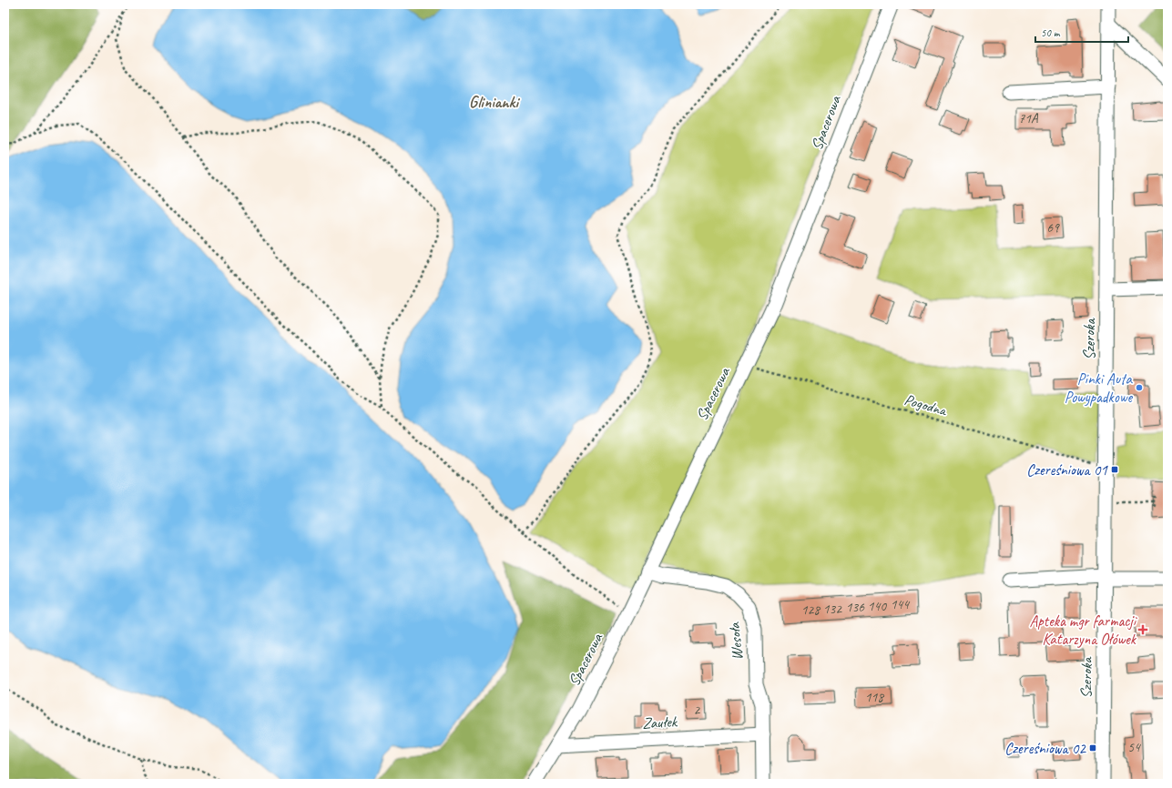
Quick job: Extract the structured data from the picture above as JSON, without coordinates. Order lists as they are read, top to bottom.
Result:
{
  "streets": {
    "street": [
      "Spacerowa",
      "Szeroka",
      "Wesoła",
      "Zaułek"
    ],
    "path": ["Pogodna"]
  },
  "crossings": [
    ["Spacerowa", "Pogodna"],
    ["Spacerowa", "Wesoła"],
    ["Spacerowa", "Zaułek"],
    ["Wesoła", "Zaułek"]
  ],
  "districts": ["Glinianki"],
  "places": {
    "other": ["Pinki Auta Powypadkowe"],
    "transit": ["Czereśniowa 01", "Czereśniowa 02"],
    "health": ["Apteka mgr farmacji Katarzyna Ołówek"]
  },
  "house_numbers": [
    "71A",
    "69",
    "144",
    "140",
    "136",
    "132",
    "128",
    "118",
    "2",
    "54"
  ],
  "scale_bar": "50 m"
}
